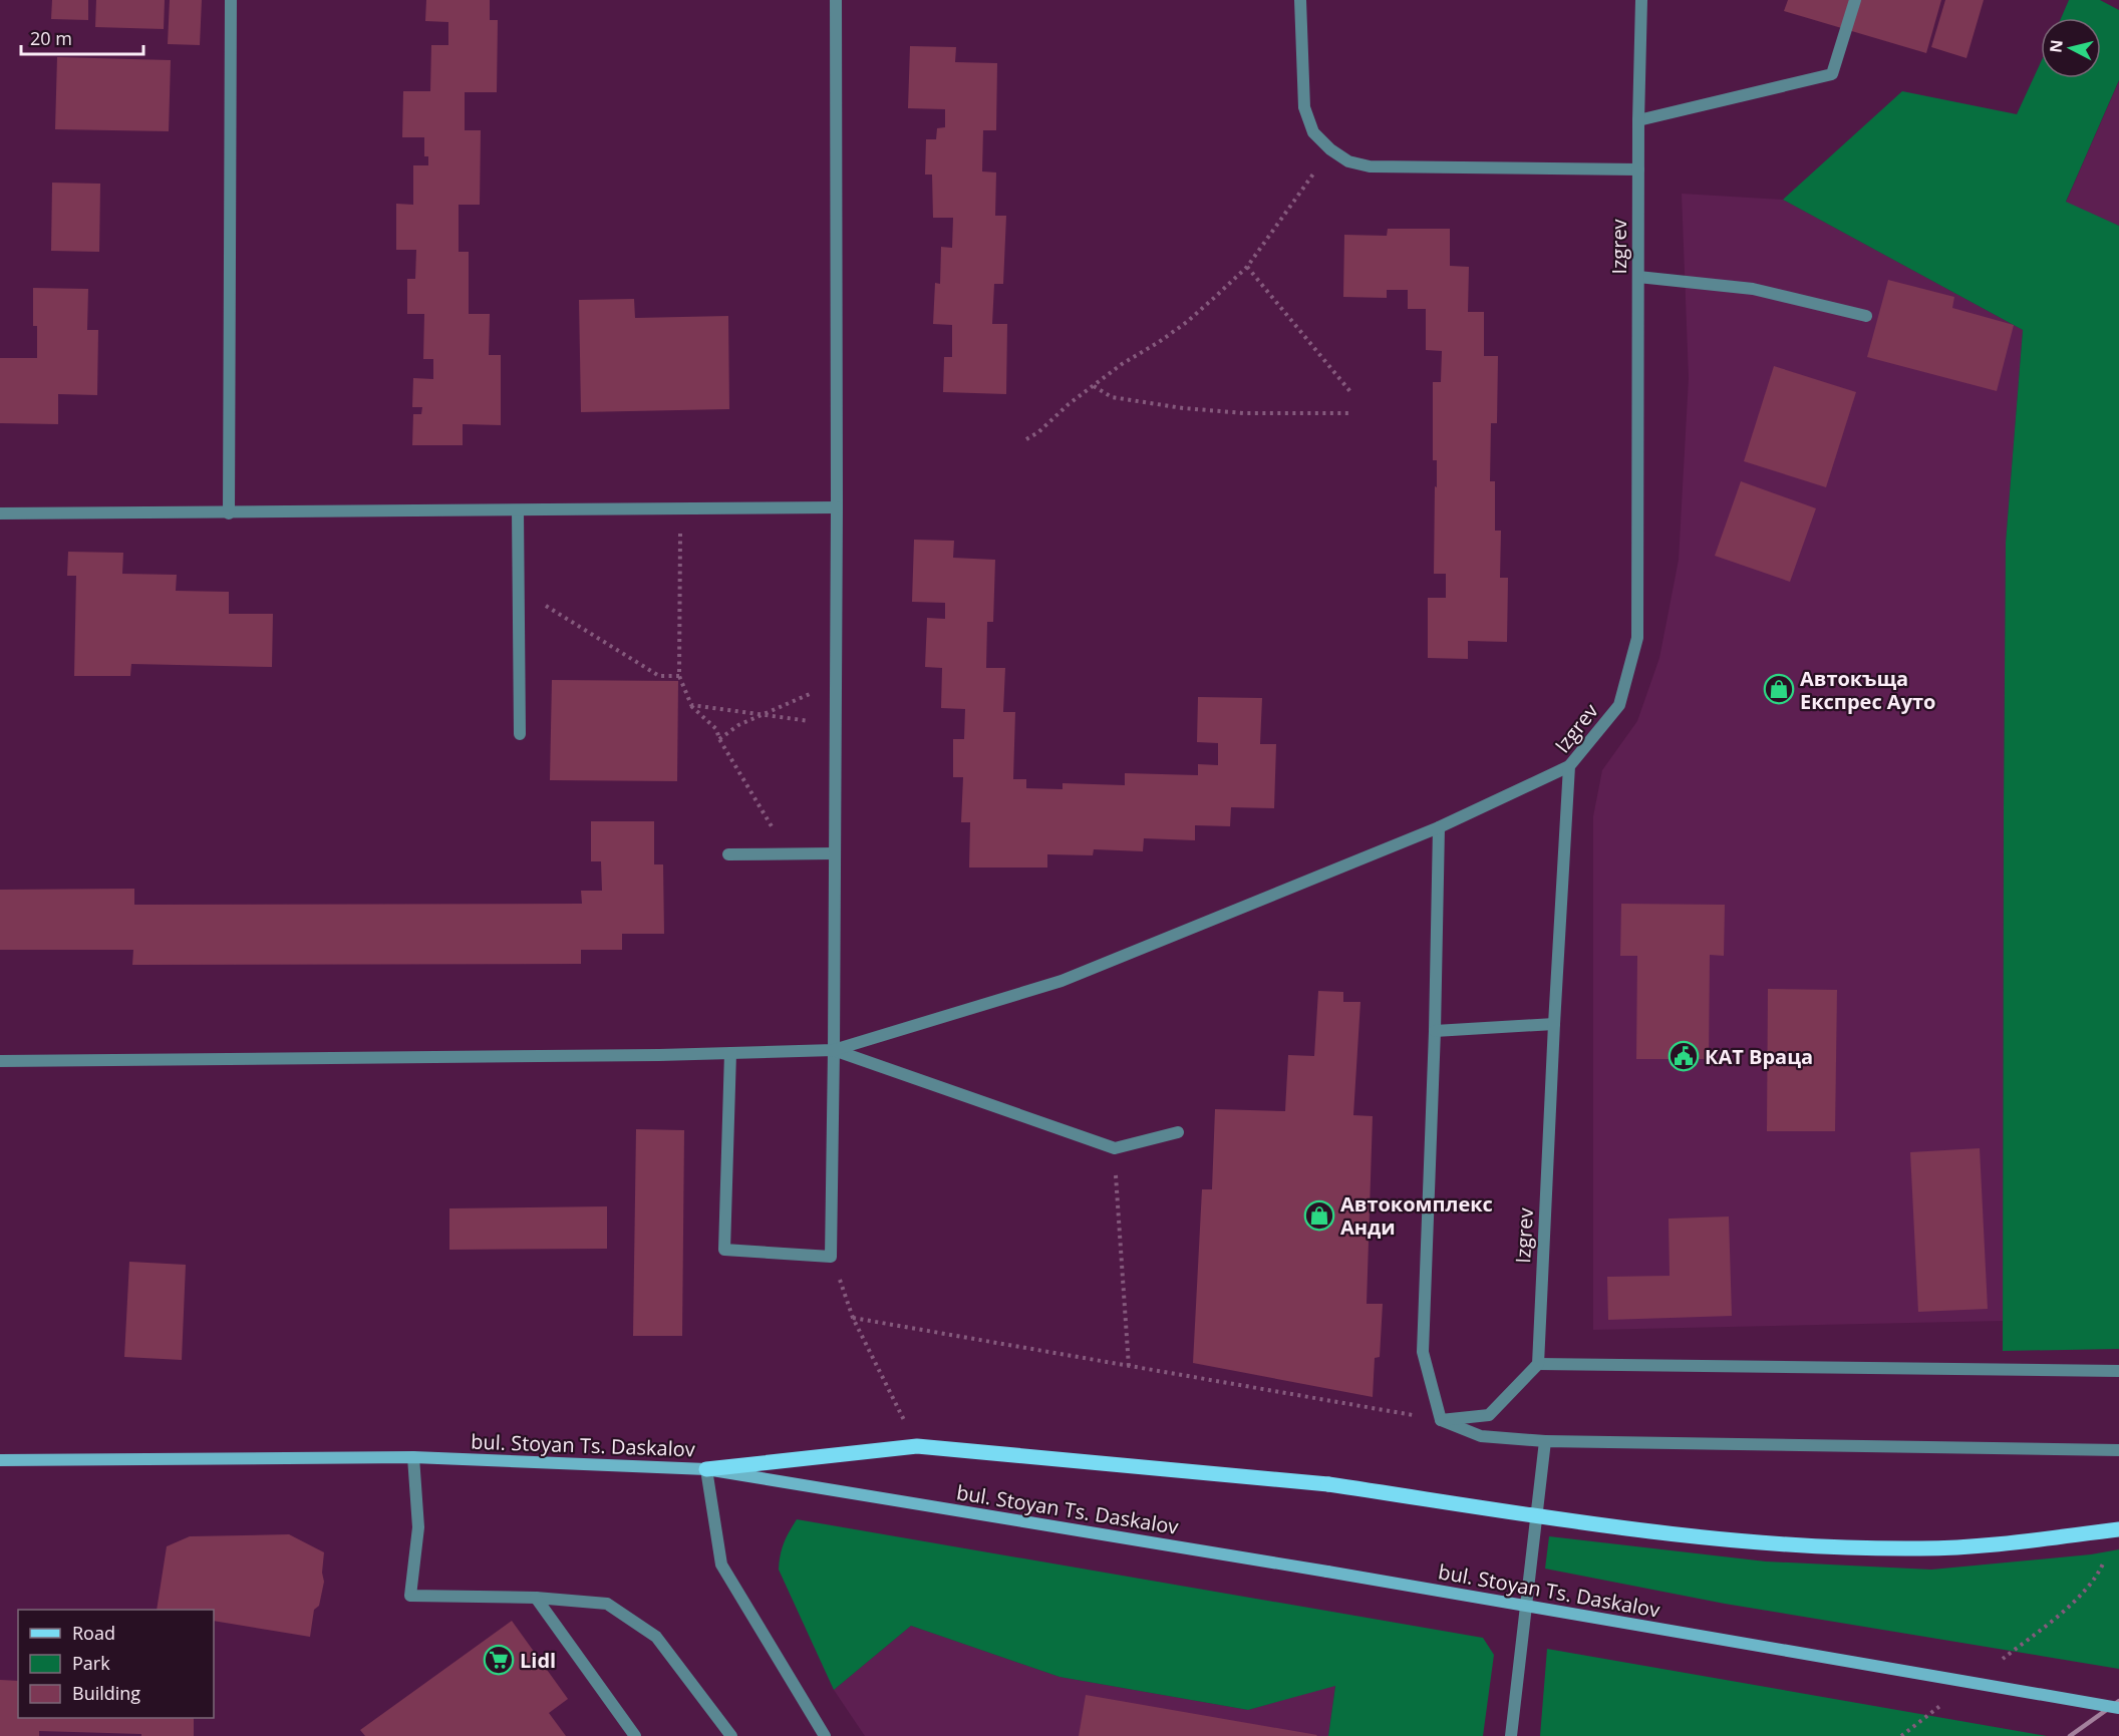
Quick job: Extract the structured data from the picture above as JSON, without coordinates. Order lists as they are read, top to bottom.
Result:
{
  "streets": {
    "street": ["Izgrev", "bul. Stoyan Ts. Daskalov"]
  },
  "places": {
    "shop": ["Автокъща Експрес Ауто", "Автокомплекс Анди"],
    "public building": ["КАТ Враца"],
    "supermarket": ["Lidl"]
  },
  "legend": ["Road", "Park", "Building"],
  "scale_bar": "20 m",
  "north": "left"
}
